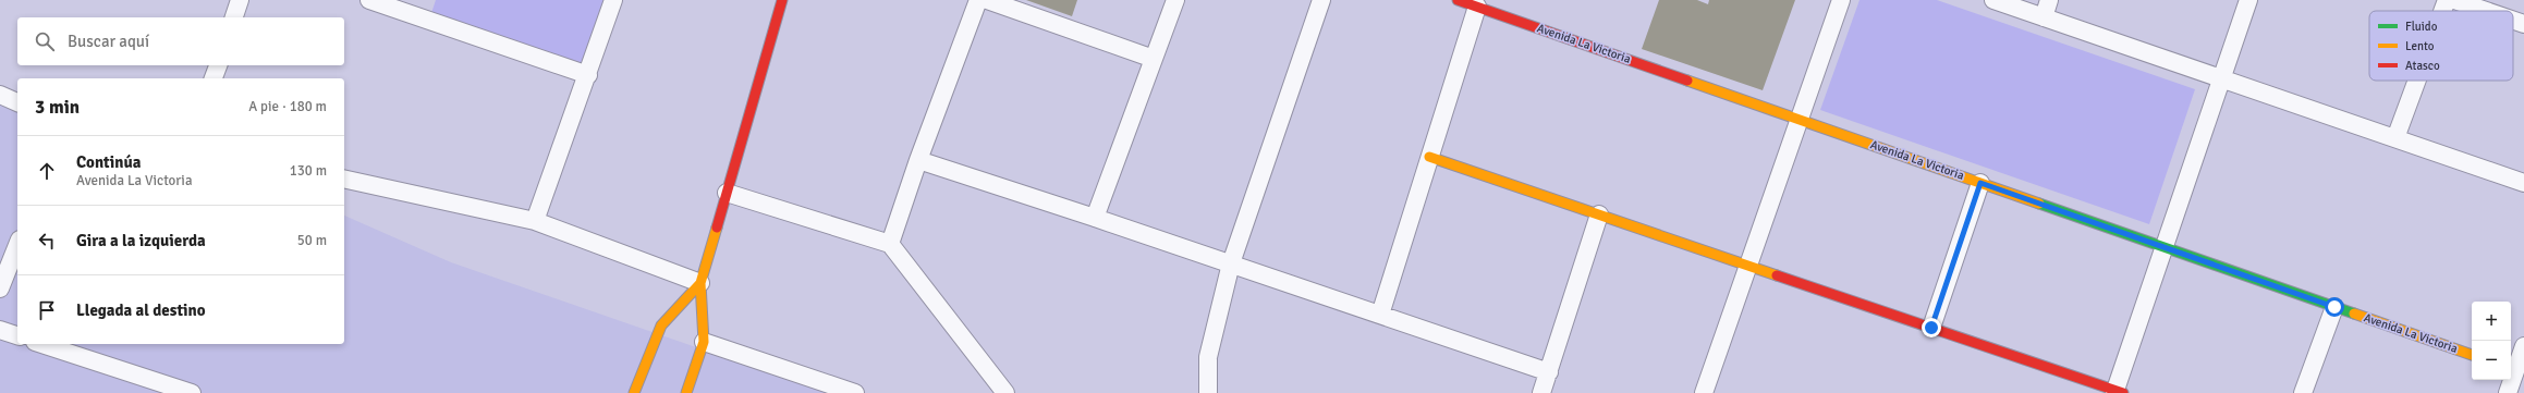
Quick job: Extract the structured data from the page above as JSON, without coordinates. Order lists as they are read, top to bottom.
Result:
{
  "streets": {
    "street": ["Avenida La Victoria"]
  },
  "legend": ["Fluido", "Lento", "Atasco"],
  "page": {
    "search": "Buscar aquí",
    "heading": ["3 min", "A pie · 180 m"],
    "list": [
      ["Continúa", "Avenida La Victoria", "130 m"],
      ["Gira a la izquierda", "50 m"],
      "Llegada al destino"
    ],
    "map_buttons": ["+", "−"]
  }
}
